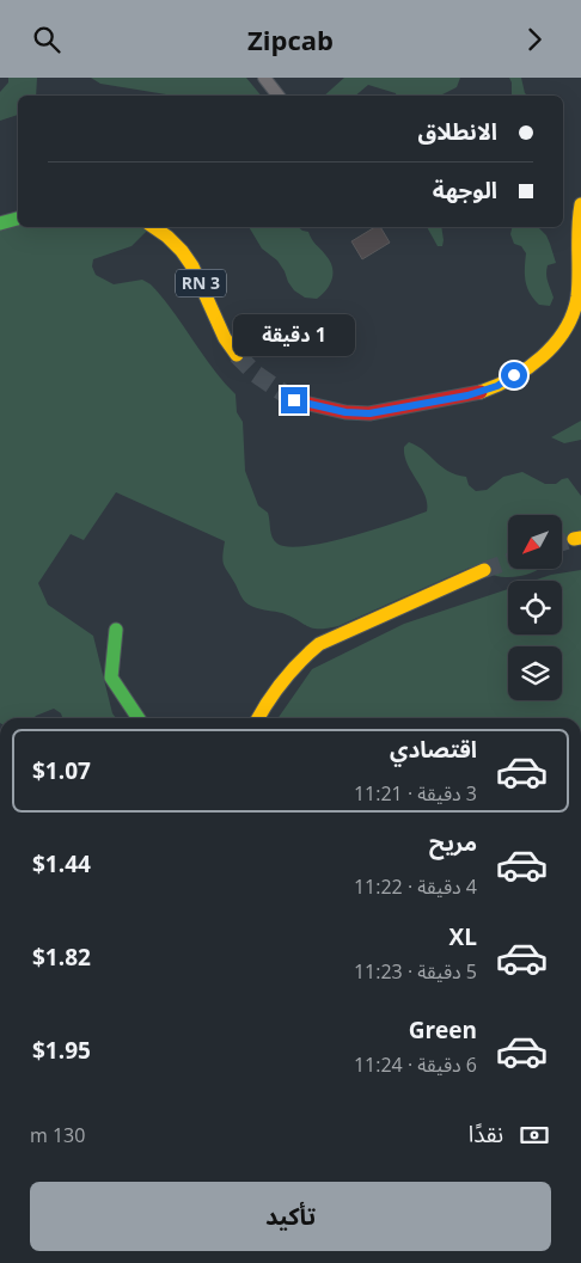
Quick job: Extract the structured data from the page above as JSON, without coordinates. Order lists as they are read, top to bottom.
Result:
{
  "streets": {
    "main road": ["RN 3"]
  },
  "north": "bottom left",
  "page": {
    "header": "Zipcab",
    "banner": ["الانطلاق", "الوجهة"],
    "bubble": "1 دقيقة",
    "list": [
      {
        "name": "اقتصادي",
        "note": "3 دقيقة · 11:21",
        "value": "$1.07"
      },
      {
        "name": "مريح",
        "note": "4 دقيقة · 11:22",
        "value": "$1.44"
      },
      {
        "name": "XL",
        "note": "5 دقيقة · 11:23",
        "value": "$1.82"
      },
      {
        "name": "Green",
        "note": "6 دقيقة · 11:24",
        "value": "$1.95"
      }
    ],
    "pay": ["نقدًا", "130 m"],
    "buttons": "تأكيد"
  }
}
